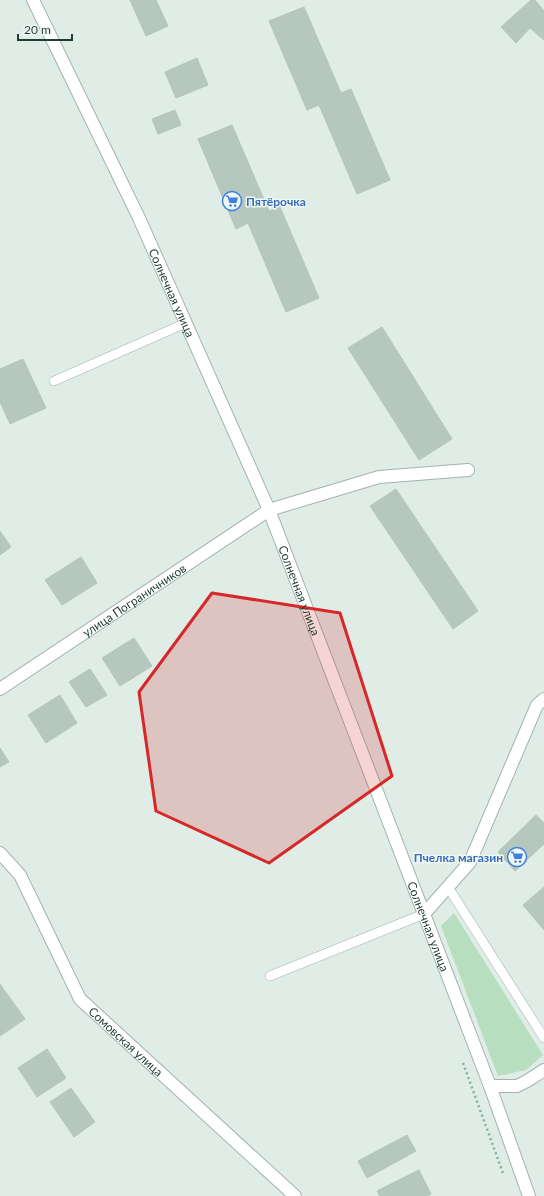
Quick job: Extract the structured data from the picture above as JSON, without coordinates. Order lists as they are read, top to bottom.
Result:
{
  "streets": {
    "street": ["Солнечная улица", "улица Пограничников", "Сомовская улица"]
  },
  "crossings": [
    ["Солнечная улица", "улица Пограничников"]
  ],
  "places": {
    "supermarket": ["Пятёрочка", "Пчелка магазин"]
  },
  "scale_bar": "20 m"
}
